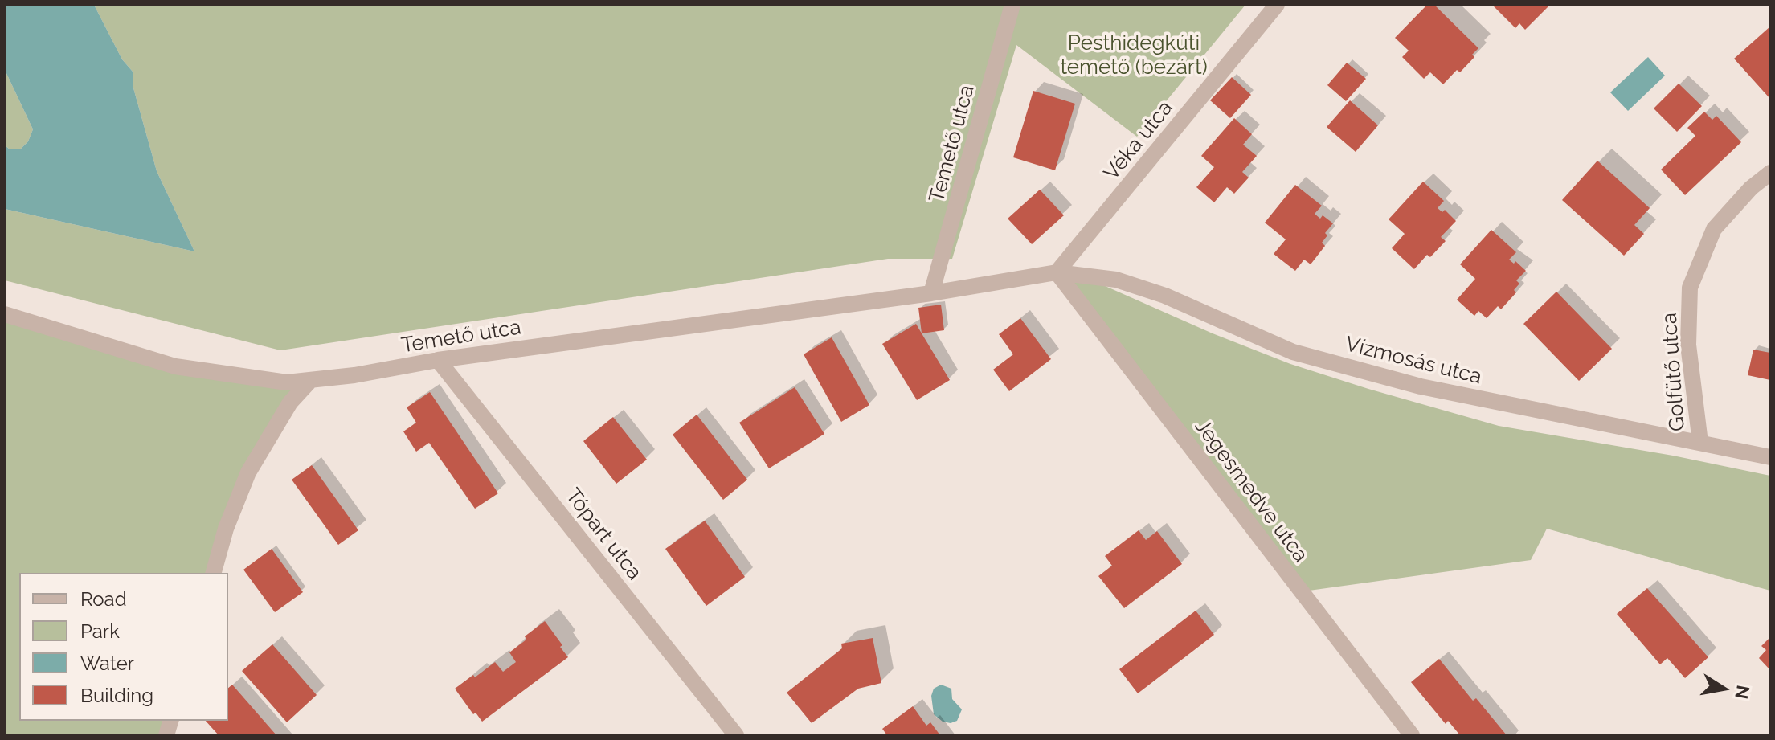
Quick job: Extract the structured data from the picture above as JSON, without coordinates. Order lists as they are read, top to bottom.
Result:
{
  "streets": {
    "street": [
      "Véka utca",
      "Temető utca",
      "Vízmosás utca",
      "Golfütő utca",
      "Jegesmedve utca",
      "Tópart utca"
    ]
  },
  "crossings": [
    ["Véka utca", "Temető utca"],
    ["Véka utca", "Vízmosás utca"],
    ["Véka utca", "Jegesmedve utca"],
    ["Temető utca", "Vízmosás utca"],
    ["Temető utca", "Jegesmedve utca"],
    ["Temető utca", "Tópart utca"],
    ["Vízmosás utca", "Golfütő utca"],
    ["Vízmosás utca", "Jegesmedve utca"]
  ],
  "parks": ["Pesthidegkúti temető (bezárt)"],
  "legend": [
    "Road",
    "Park",
    "Water",
    "Building"
  ],
  "north": "right"
}
